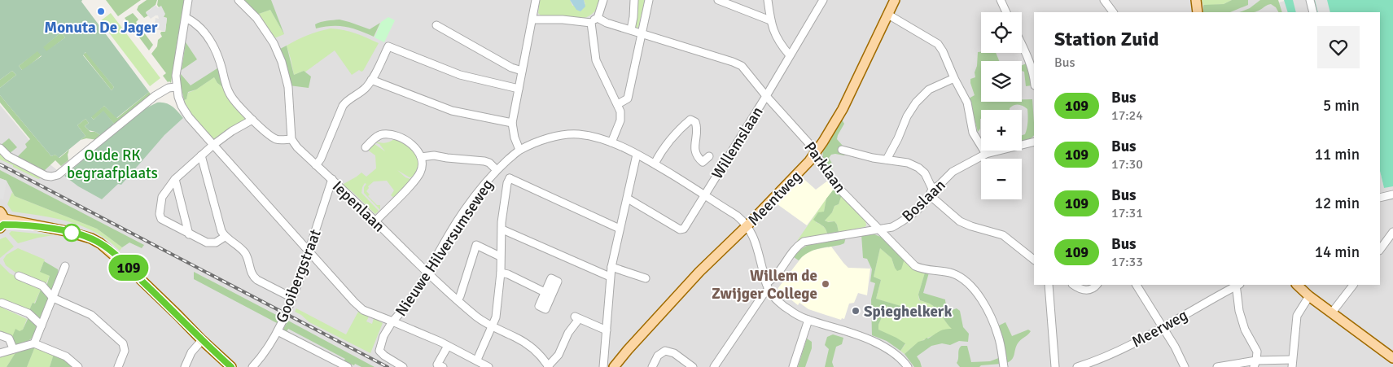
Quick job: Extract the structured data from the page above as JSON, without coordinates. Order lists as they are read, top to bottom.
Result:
{
  "streets": {
    "main road": ["Meentweg"],
    "street": [
      "Willemslaan",
      "Parklaan",
      "Boslaan",
      "Iepenlaan",
      "Nieuwe Hilversumseweg",
      "Gooibergstraat",
      "Meerweg"
    ]
  },
  "crossings": [
    ["Willemslaan", "Parklaan"],
    ["Willemslaan", "Nieuwe Hilversumseweg"],
    ["Parklaan", "Meentweg"],
    ["Parklaan", "Boslaan"],
    ["Meentweg", "Nieuwe Hilversumseweg"],
    ["Iepenlaan", "Nieuwe Hilversumseweg"],
    ["Iepenlaan", "Gooibergstraat"],
    ["Nieuwe Hilversumseweg", "Gooibergstraat"]
  ],
  "parks": ["Oude RK begraafplaats"],
  "places": ["Monuta De Jager", "Willem de Zwijger College", "Spieghelkerk"],
  "lines": ["bus line 109"],
  "page": {
    "on_map": "109",
    "map_buttons": ["+", "−"],
    "heading": ["Station Zuid", "Bus"],
    "list": [
      {
        "mark": "109",
        "name": "Bus",
        "note": "17:24",
        "value": "5 min"
      },
      {
        "mark": "109",
        "name": "Bus",
        "note": "17:30",
        "value": "11 min"
      },
      {
        "mark": "109",
        "name": "Bus",
        "note": "17:31",
        "value": "12 min"
      },
      {
        "mark": "109",
        "name": "Bus",
        "note": "17:33",
        "value": "14 min"
      }
    ]
  }
}
